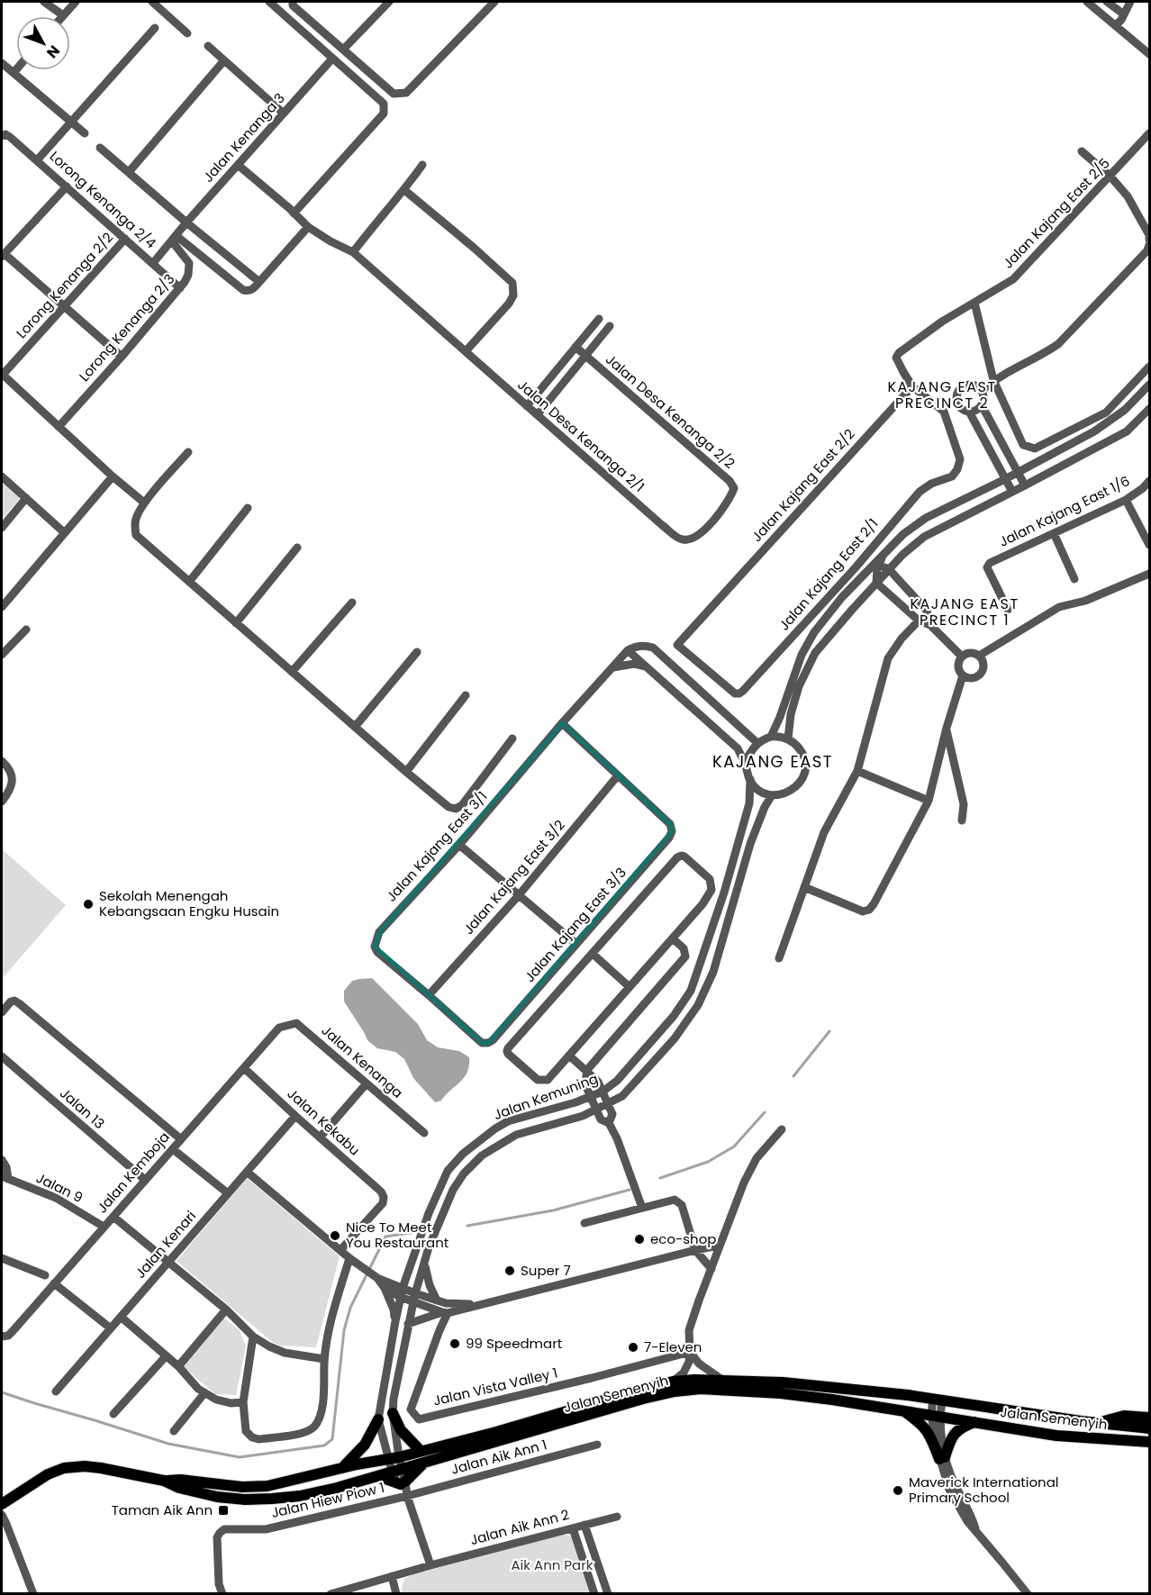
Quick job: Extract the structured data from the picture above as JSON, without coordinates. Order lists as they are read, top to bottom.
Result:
{
  "streets": {
    "main road": ["Jalan Semenyih"],
    "street": [
      "Jalan Kenanga 3",
      "Lorong Kenanga 2/4",
      "Jalan Kajang East 2/5",
      "Lorong Kenanga 2/2",
      "Lorong Kenanga 2/3",
      "Jalan Desa Kenanga 2/2",
      "Jalan Desa Kenanga 2/1",
      "Jalan Kajang East 2/2",
      "Jalan Kajang East 1/6",
      "Jalan Kajang East 2/1",
      "Jalan Kajang East 3/1",
      "Jalan Kajang East 3/2",
      "Jalan Kajang East 3/3",
      "Jalan Kenanga",
      "Jalan Kemuning",
      "Jalan 13",
      "Jalan Kekabu",
      "Jalan Kemboja",
      "Jalan 9",
      "Jalan Kenari",
      "Jalan Vista Valley 1",
      "Jalan Aik Ann 1",
      "Jalan Hiew Piow 1",
      "Jalan Aik Ann 2"
    ]
  },
  "crossings": [
    ["Jalan Kenanga 3", "Lorong Kenanga 2/4"],
    ["Jalan Kenanga 3", "Lorong Kenanga 2/3"],
    ["Jalan Kenanga 3", "Jalan Desa Kenanga 2/1"],
    ["Lorong Kenanga 2/4", "Lorong Kenanga 2/2"],
    ["Lorong Kenanga 2/4", "Lorong Kenanga 2/3"],
    ["Jalan Kajang East 2/5", "Jalan Kajang East 2/2"],
    ["Jalan Desa Kenanga 2/2", "Jalan Desa Kenanga 2/1"],
    ["Jalan Kajang East 2/2", "Jalan Kajang East 2/1"],
    ["Jalan Kajang East 3/1", "Jalan Kajang East 3/2"],
    ["Jalan Kajang East 3/1", "Jalan Kajang East 3/3"],
    ["Jalan Kajang East 3/2", "Jalan Kajang East 3/3"],
    ["Jalan Kenanga", "Jalan Kemboja"],
    ["Jalan Kemuning", "Jalan Semenyih"],
    ["Jalan 13", "Jalan Kemboja"],
    ["Jalan Kekabu", "Jalan Kemboja"],
    ["Jalan Kekabu", "Jalan Kenari"],
    ["Jalan Kemboja", "Jalan 9"],
    ["Jalan Aik Ann 1", "Jalan Hiew Piow 1"]
  ],
  "districts": ["KAJANG EAST PRECINCT 2", "KAJANG EAST PRECINCT 1", "KAJANG EAST"],
  "parks": ["Aik Ann Park"],
  "places": {
    "other": [
      "Sekolah Menengah Kebangsaan Engku Husain",
      "Nice To Meet You Restaurant",
      "eco-shop",
      "Super 7",
      "99 Speedmart",
      "7-Eleven",
      "Maverick International Primary School"
    ],
    "transit": ["Taman Aik Ann"]
  },
  "north": "bottom right"
}
